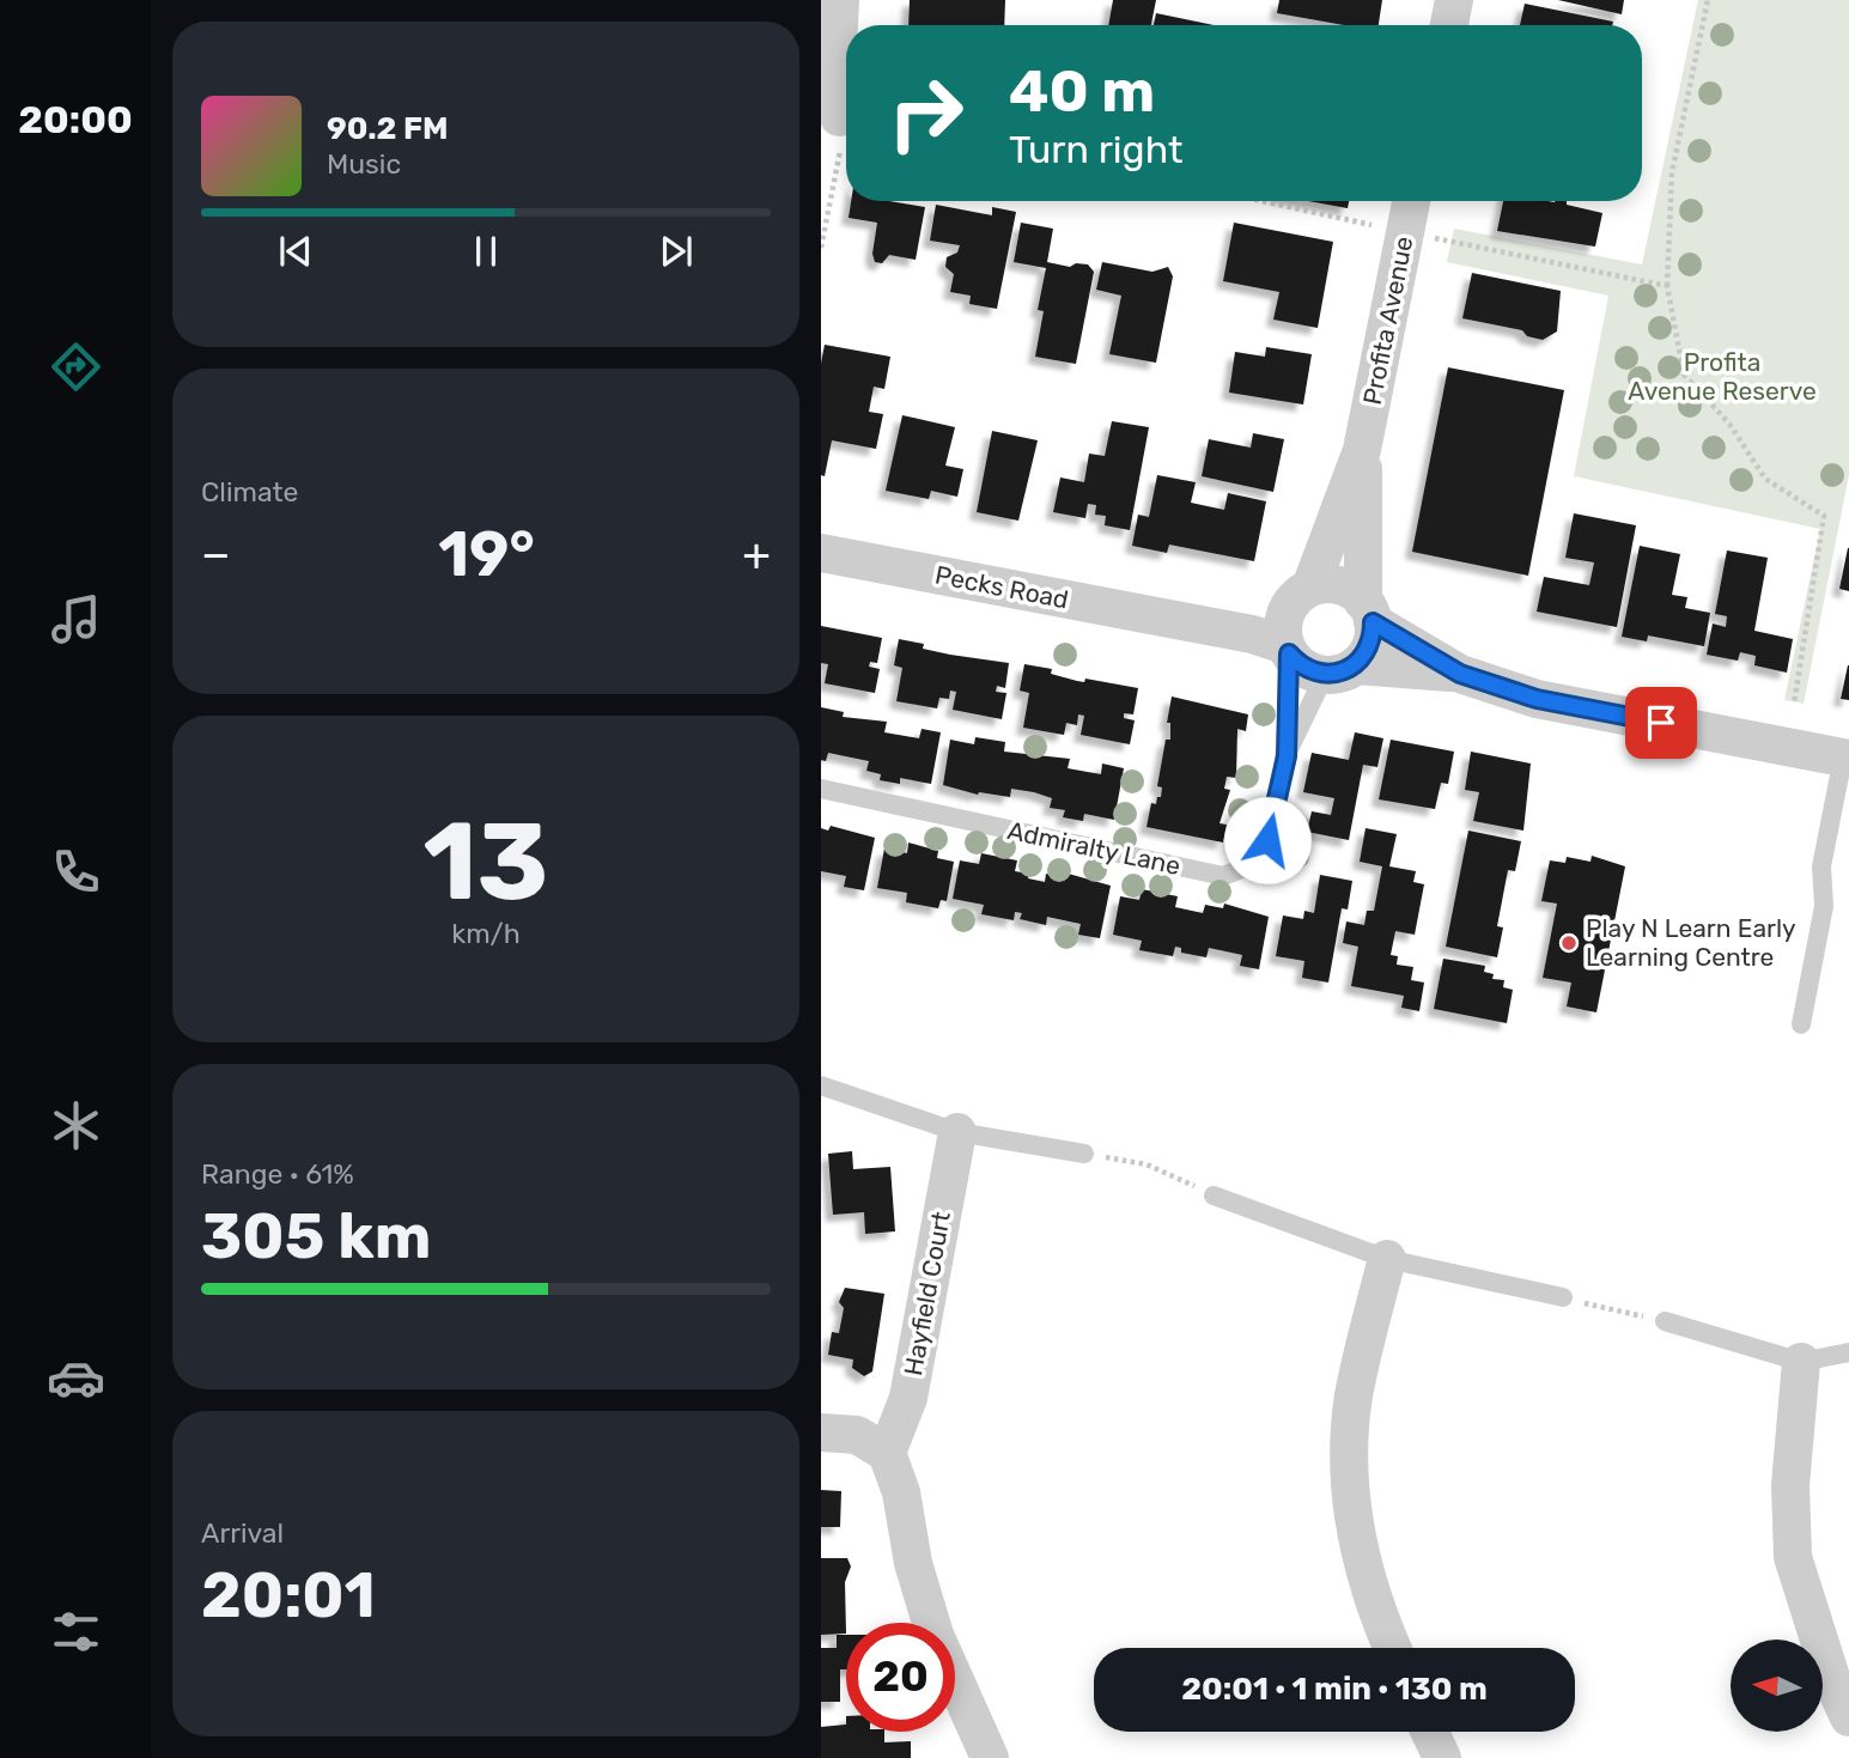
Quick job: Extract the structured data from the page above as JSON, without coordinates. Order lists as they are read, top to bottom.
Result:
{
  "streets": {
    "street": ["Profita Avenue", "Pecks Road", "Hayfield Court"],
    "lane": ["Admiralty Lane"]
  },
  "crossings": [
    ["Profita Avenue", "Pecks Road"],
    ["Profita Avenue", "Admiralty Lane"],
    ["Pecks Road", "Admiralty Lane"]
  ],
  "parks": ["Profita Avenue Reserve"],
  "places": ["Play N Learn Early Learning Centre"],
  "north": "left",
  "page": {
    "tabs": "20:00",
    "turn": ["40 m", "Turn right"],
    "song": ["90.2 FM", "Music"],
    "tile": [
      "Climate",
      ["13", "km/h"],
      ["Range · 61%", "305 km"],
      ["Arrival", "20:01"]
    ],
    "heat": ["−", "19°", "+"],
    "limit": "20",
    "trip": "20:01 · 1 min · 130 m"
  }
}
